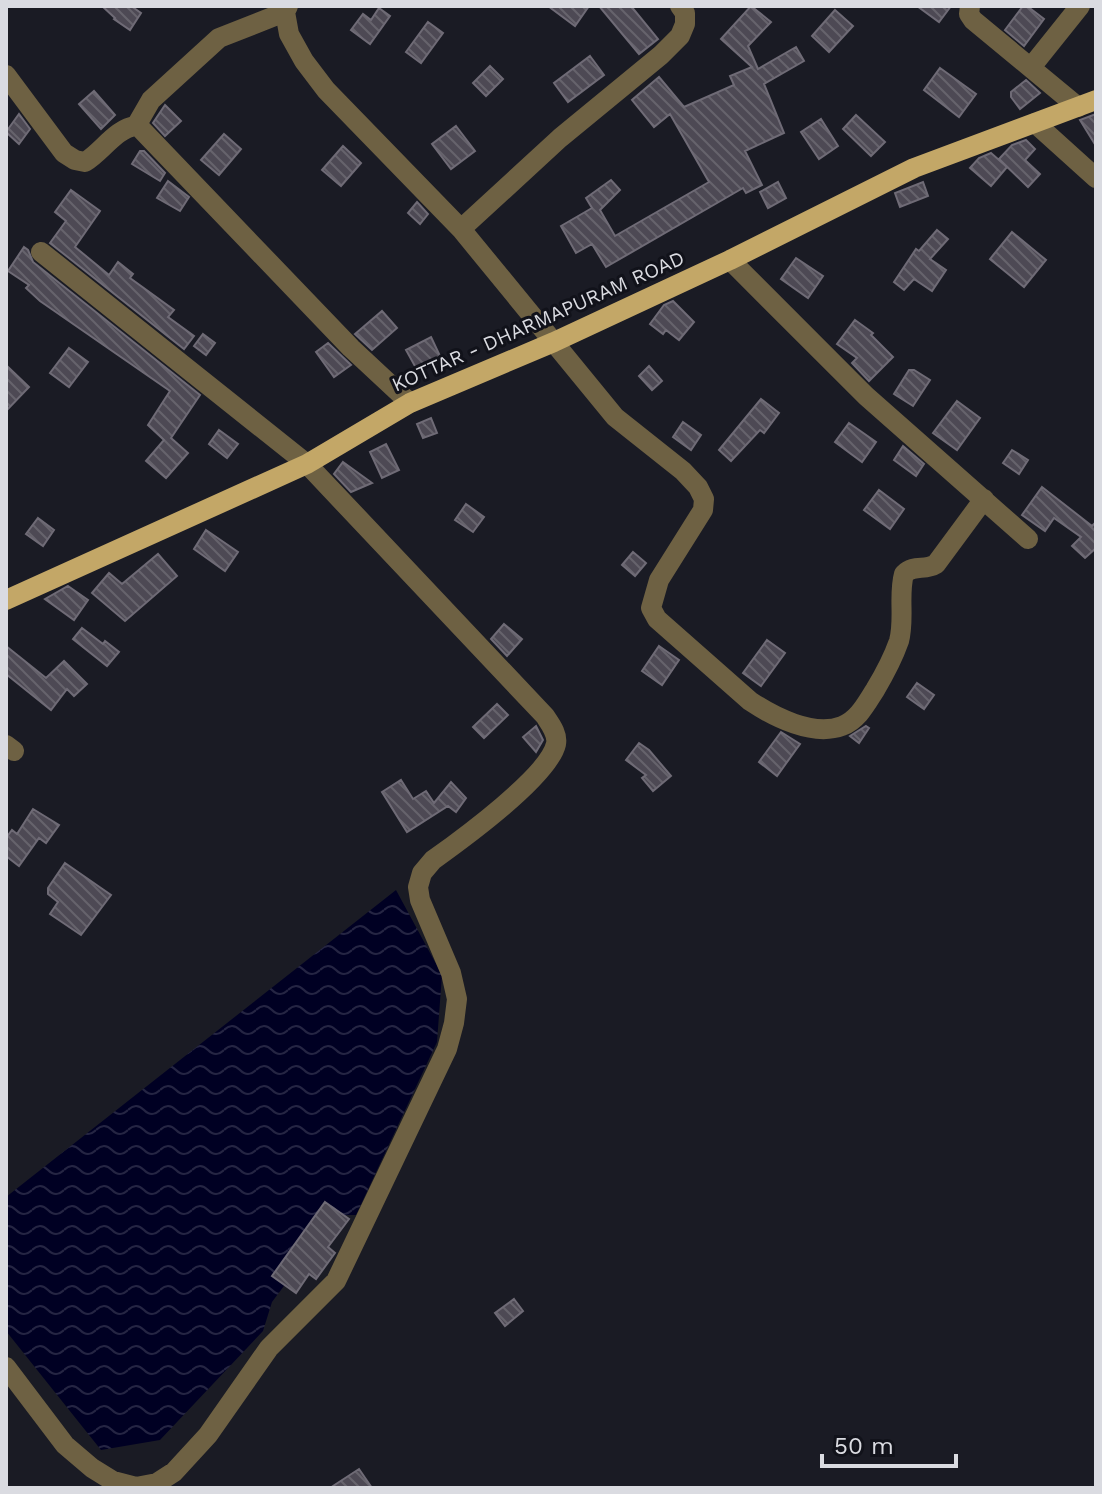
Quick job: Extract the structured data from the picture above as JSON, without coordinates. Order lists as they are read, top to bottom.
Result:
{
  "streets": {
    "main road": ["KOTTAR - DHARMAPURAM ROAD"]
  },
  "scale_bar": "50 m"
}
